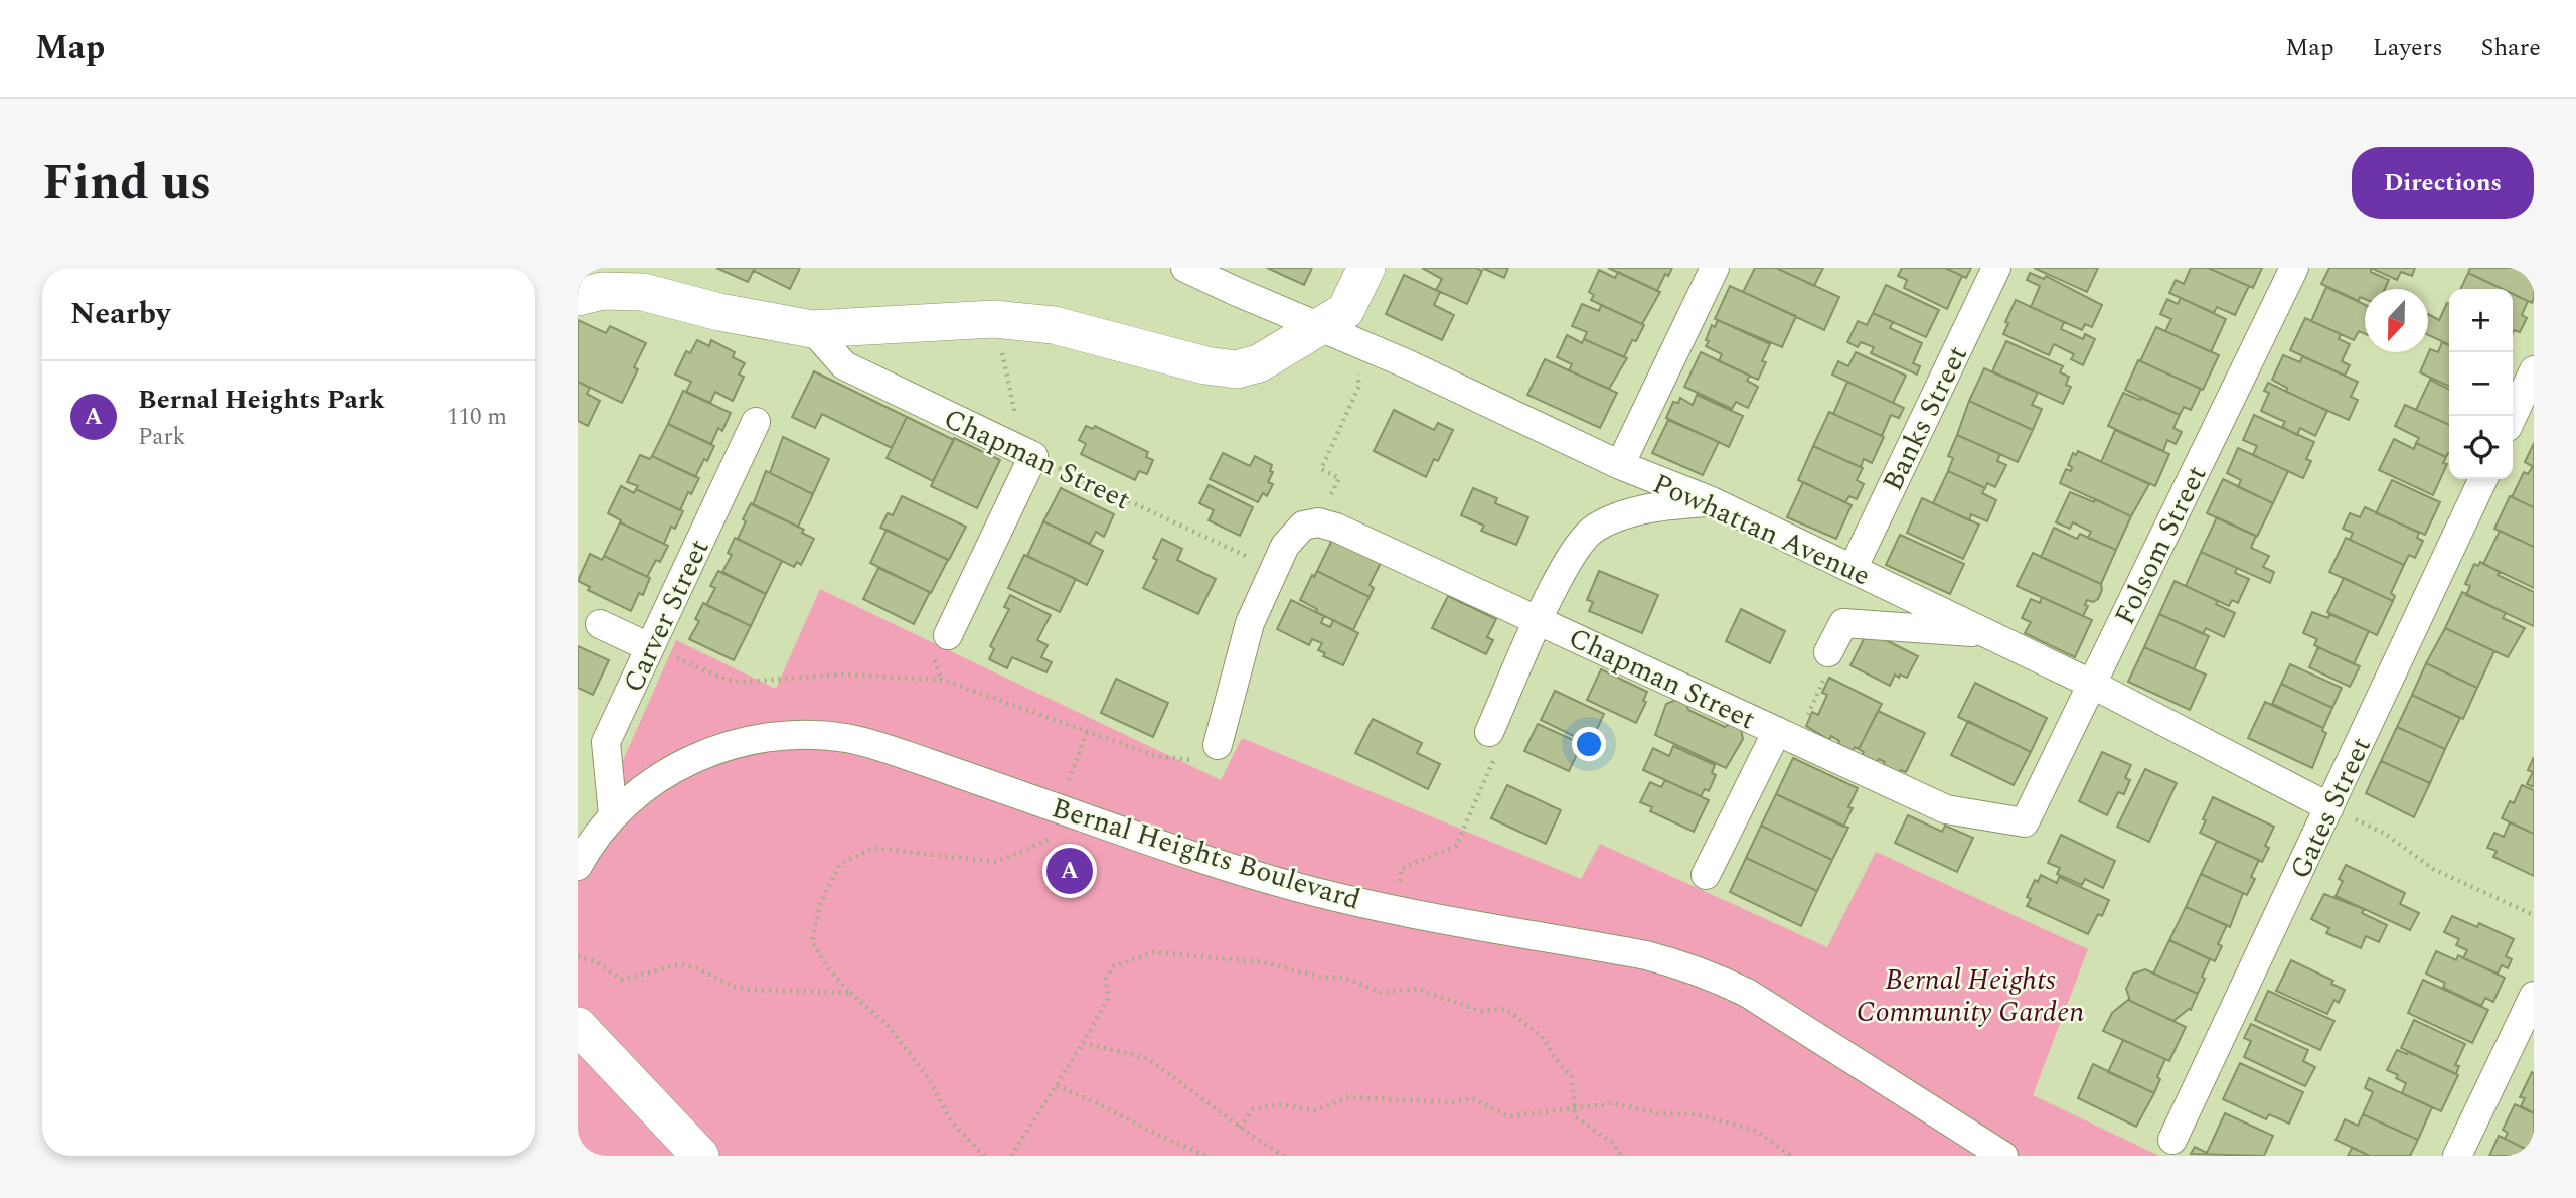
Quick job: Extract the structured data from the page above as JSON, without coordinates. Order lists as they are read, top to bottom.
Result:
{
  "streets": {
    "street": [
      "Banks Street",
      "Chapman Street",
      "Powhattan Avenue",
      "Folsom Street",
      "Carver Street",
      "Gates Street",
      "Bernal Heights Boulevard"
    ]
  },
  "crossings": [
    ["Banks Street", "Powhattan Avenue"],
    ["Chapman Street", "Folsom Street"],
    ["Powhattan Avenue", "Folsom Street"],
    ["Powhattan Avenue", "Gates Street"],
    ["Carver Street", "Bernal Heights Boulevard"]
  ],
  "parks": ["Bernal Heights Community Garden"],
  "north": "bottom",
  "page": {
    "header": "Map",
    "nav": ["Map", "Layers", "Share"],
    "title": "Find us",
    "buttons": "Directions",
    "heading": "Nearby",
    "map_buttons": ["+", "−"],
    "list": [
      {
        "mark": "A",
        "name": "Bernal Heights Park",
        "note": "Park",
        "value": "110 m"
      }
    ],
    "pins": "A"
  }
}
